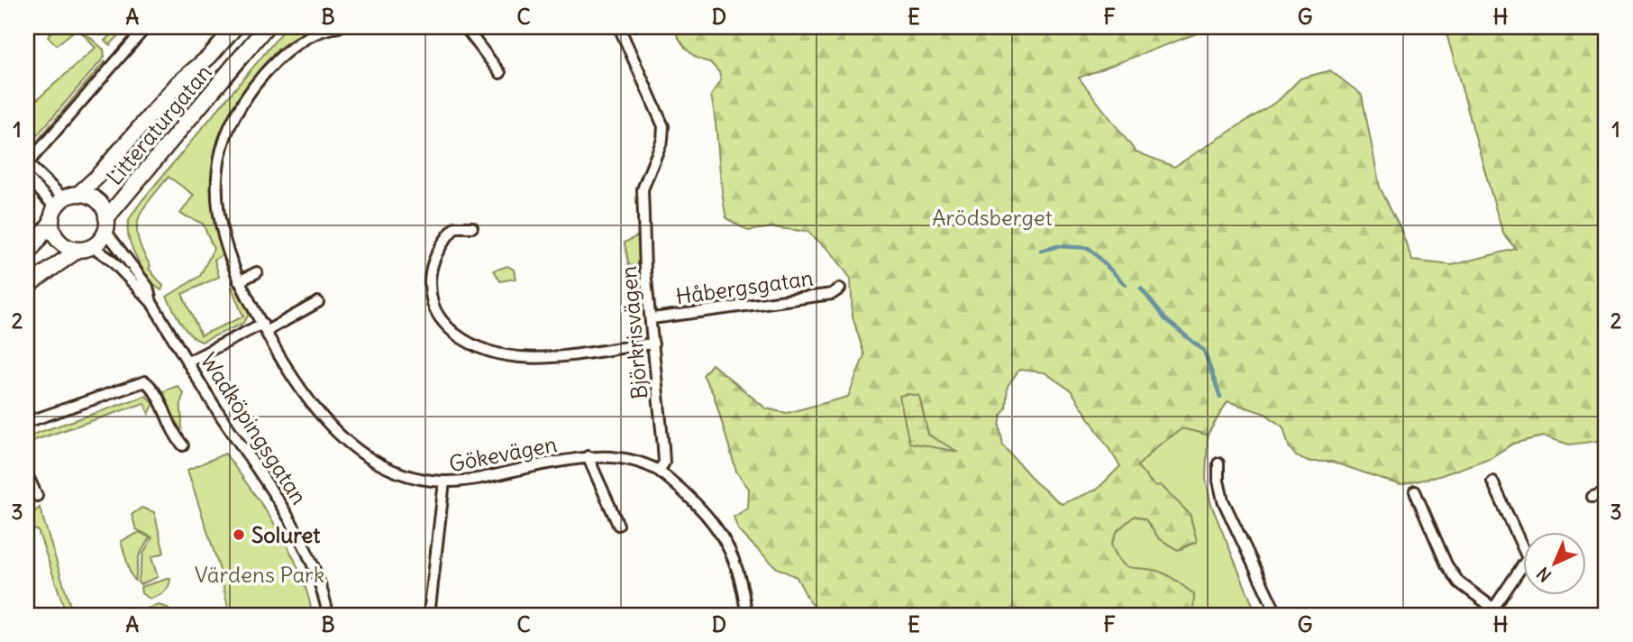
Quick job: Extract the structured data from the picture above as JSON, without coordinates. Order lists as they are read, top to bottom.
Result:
{
  "streets": {
    "street": [
      "Litteraturgatan",
      "Håbergsgatan",
      "Björkrisvägen",
      "Wadköpingsgatan",
      "Gökevägen"
    ]
  },
  "crossings": [
    ["Litteraturgatan", "Wadköpingsgatan"],
    ["Håbergsgatan", "Björkrisvägen"],
    ["Björkrisvägen", "Gökevägen"]
  ],
  "parks": ["Arödsberget", "Värdens Park"],
  "places": ["Soluret"],
  "north": "bottom left",
  "grid": {
    "columns": [
      "A",
      "B",
      "C",
      "D",
      "E",
      "F",
      "G",
      "H"
    ],
    "rows": ["1", "2", "3"]
  }
}
